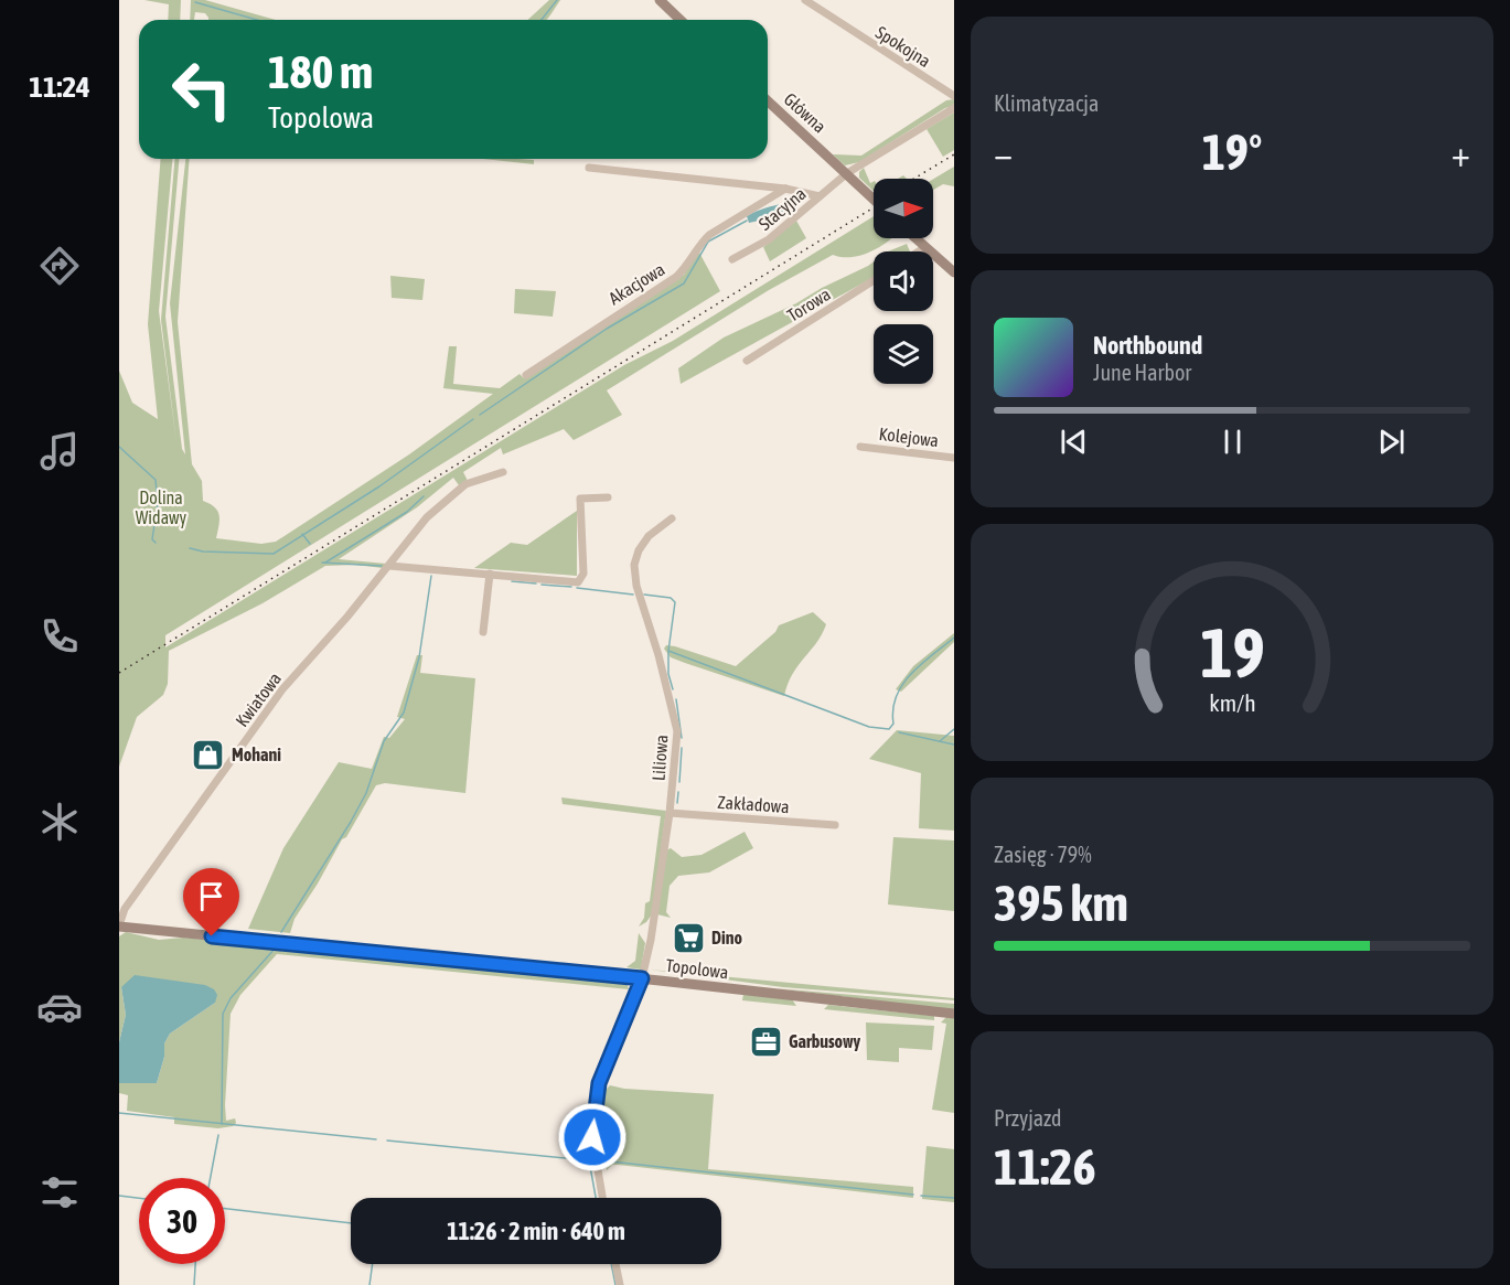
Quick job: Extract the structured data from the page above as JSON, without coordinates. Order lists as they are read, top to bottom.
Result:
{
  "streets": {
    "main road": ["Główna", "Topolowa"],
    "street": [
      "Spokojna",
      "Stacyjna",
      "Akacjowa",
      "Torowa",
      "Kolejowa",
      "Kwiatowa",
      "Liliowa",
      "Zakładowa"
    ]
  },
  "crossings": [
    ["Główna", "Stacyjna"],
    ["Kwiatowa", "Topolowa"],
    ["Liliowa", "Zakładowa"],
    ["Liliowa", "Topolowa"]
  ],
  "parks": ["Dolina Widawy"],
  "places": {
    "shop": ["Mohani"],
    "supermarket": ["Dino"],
    "office": ["Garbusowy"]
  },
  "north": "right",
  "page": {
    "tabs": "11:24",
    "tile": [
      "Klimatyzacja",
      ["Zasięg · 79%", "395 km"],
      ["Przyjazd", "11:26"]
    ],
    "turn": ["180 m", "Topolowa"],
    "heat": ["−", "19°", "+"],
    "song": ["Northbound", "June Harbor"],
    "limit": "30",
    "trip": "11:26 · 2 min · 640 m",
    "gauge": ["19", "km/h"]
  }
}
